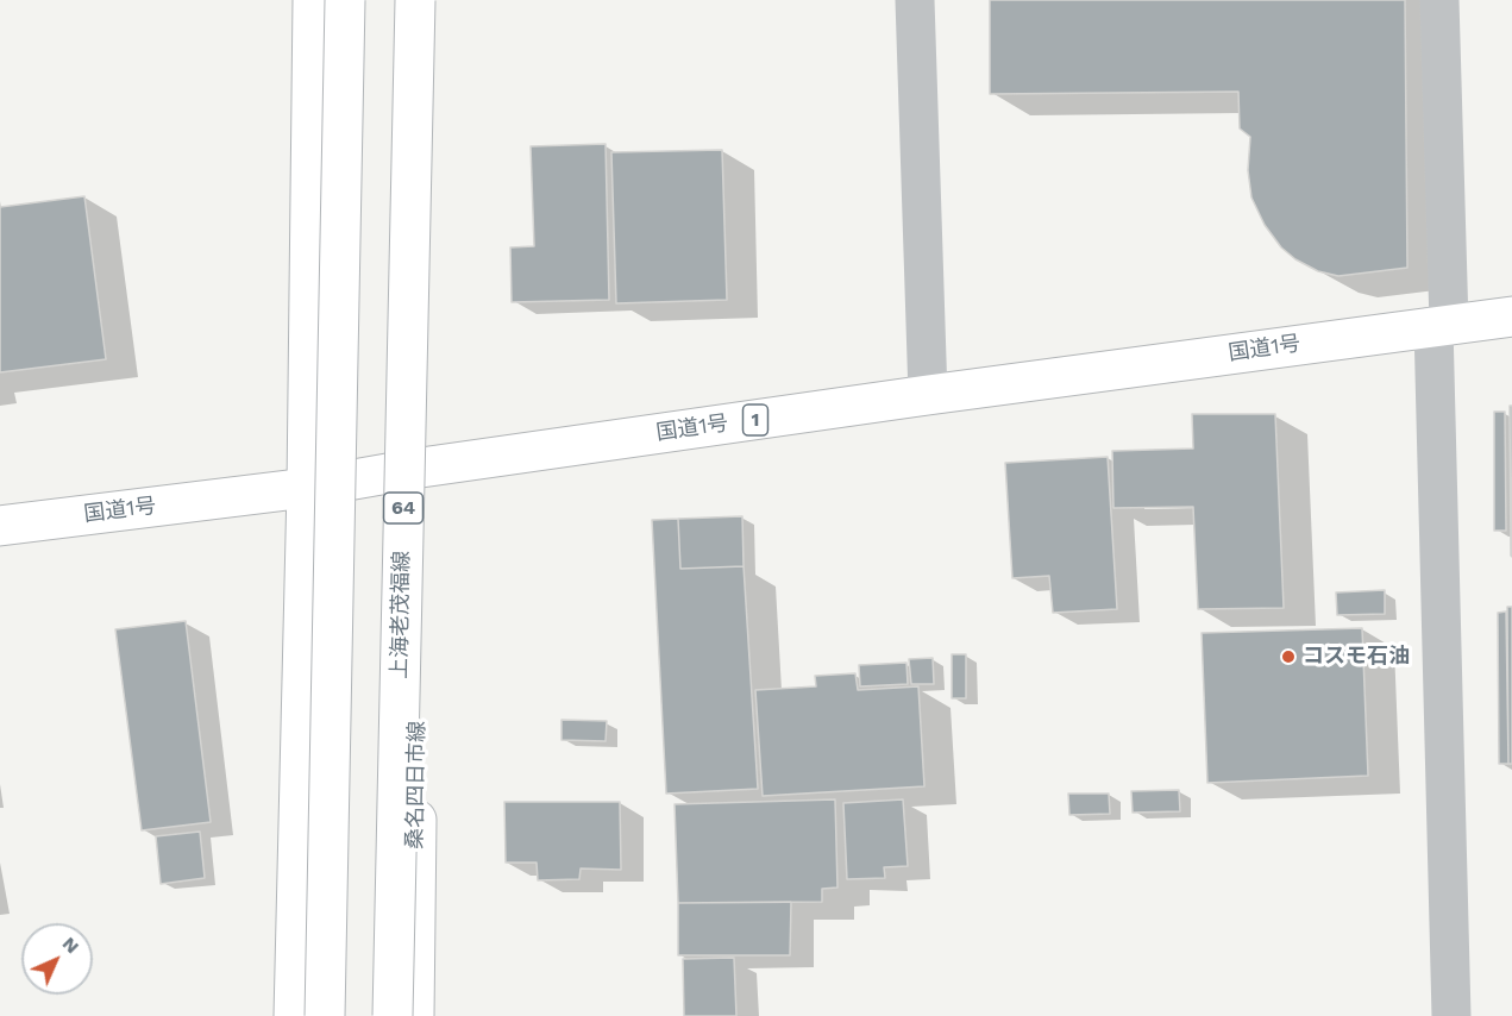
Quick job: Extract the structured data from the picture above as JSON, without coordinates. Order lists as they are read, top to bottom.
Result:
{
  "streets": {
    "main road": [
      "国道1号",
      "1",
      "64",
      "上海老茂福線",
      "桑名四日市線"
    ]
  },
  "crossings": [
    ["国道1号", "桑名四日市線"]
  ],
  "places": ["コスモ石油"],
  "north": "top right"
}
